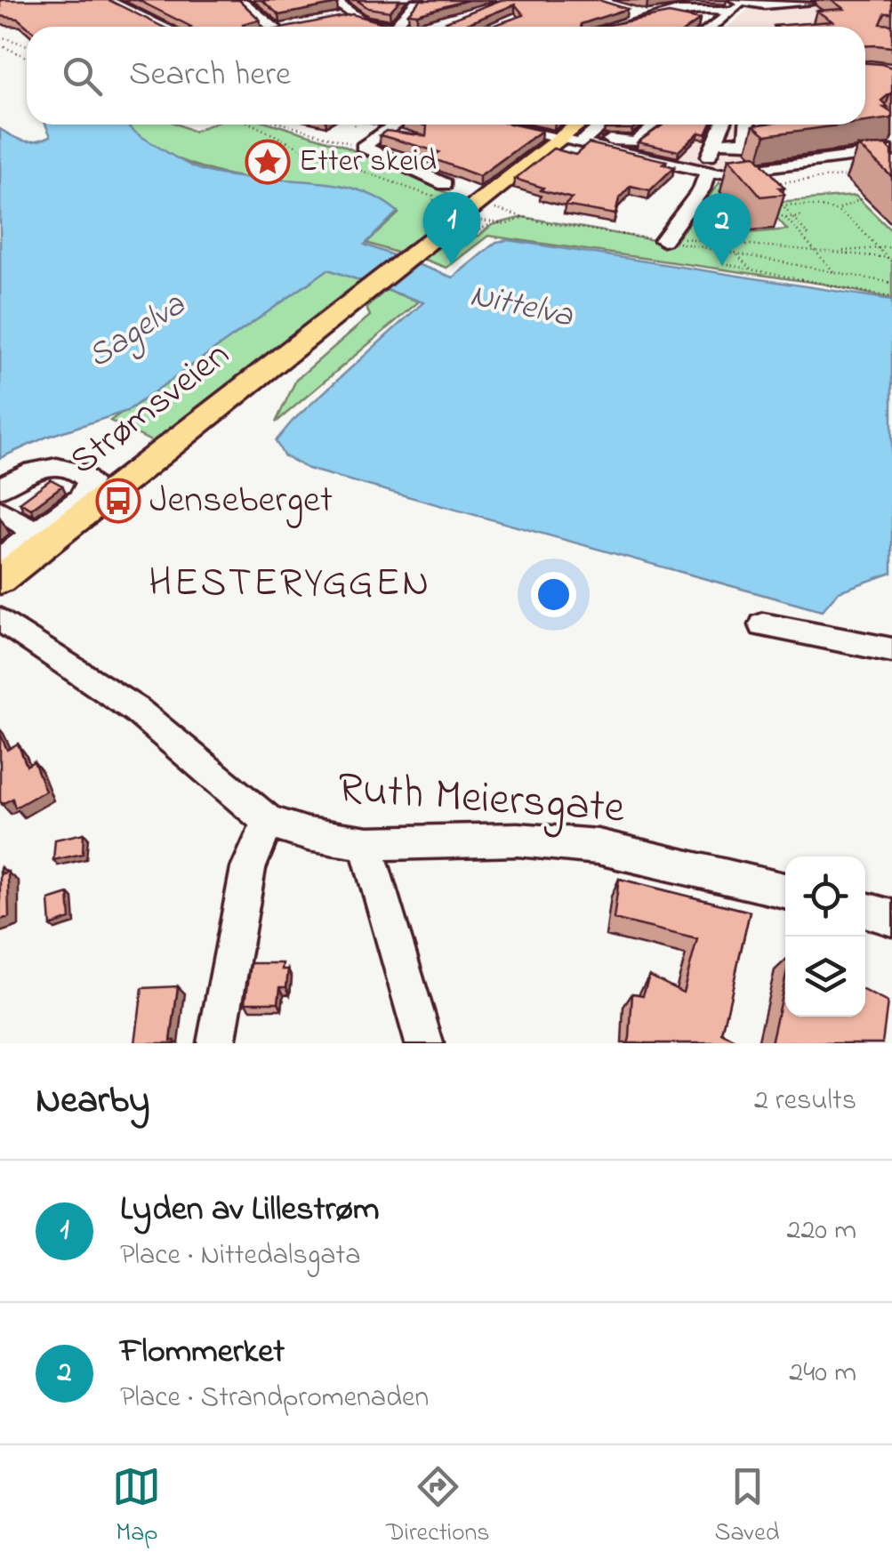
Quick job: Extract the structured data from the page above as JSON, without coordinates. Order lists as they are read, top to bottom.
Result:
{
  "streets": {
    "main road": ["Strømsveien"],
    "street": ["Ruth Meiersgate"]
  },
  "districts": ["HESTERYGGEN"],
  "water": ["Nittelva", "Sagelva"],
  "places": {
    "place": ["Etter skeid"],
    "bus stop": ["Jenseberget"]
  },
  "page": {
    "search": "Search here",
    "pins": ["1", "2"],
    "heading": ["Nearby", "2 results"],
    "list": [
      {
        "mark": "1",
        "name": "Lyden av Lillestrøm",
        "note": "Place · Nittedalsgata",
        "value": "220 m"
      },
      {
        "mark": "2",
        "name": "Flommerket",
        "note": "Place · Strandpromenaden",
        "value": "240 m"
      }
    ],
    "nav": ["Map", "Directions", "Saved"]
  }
}
